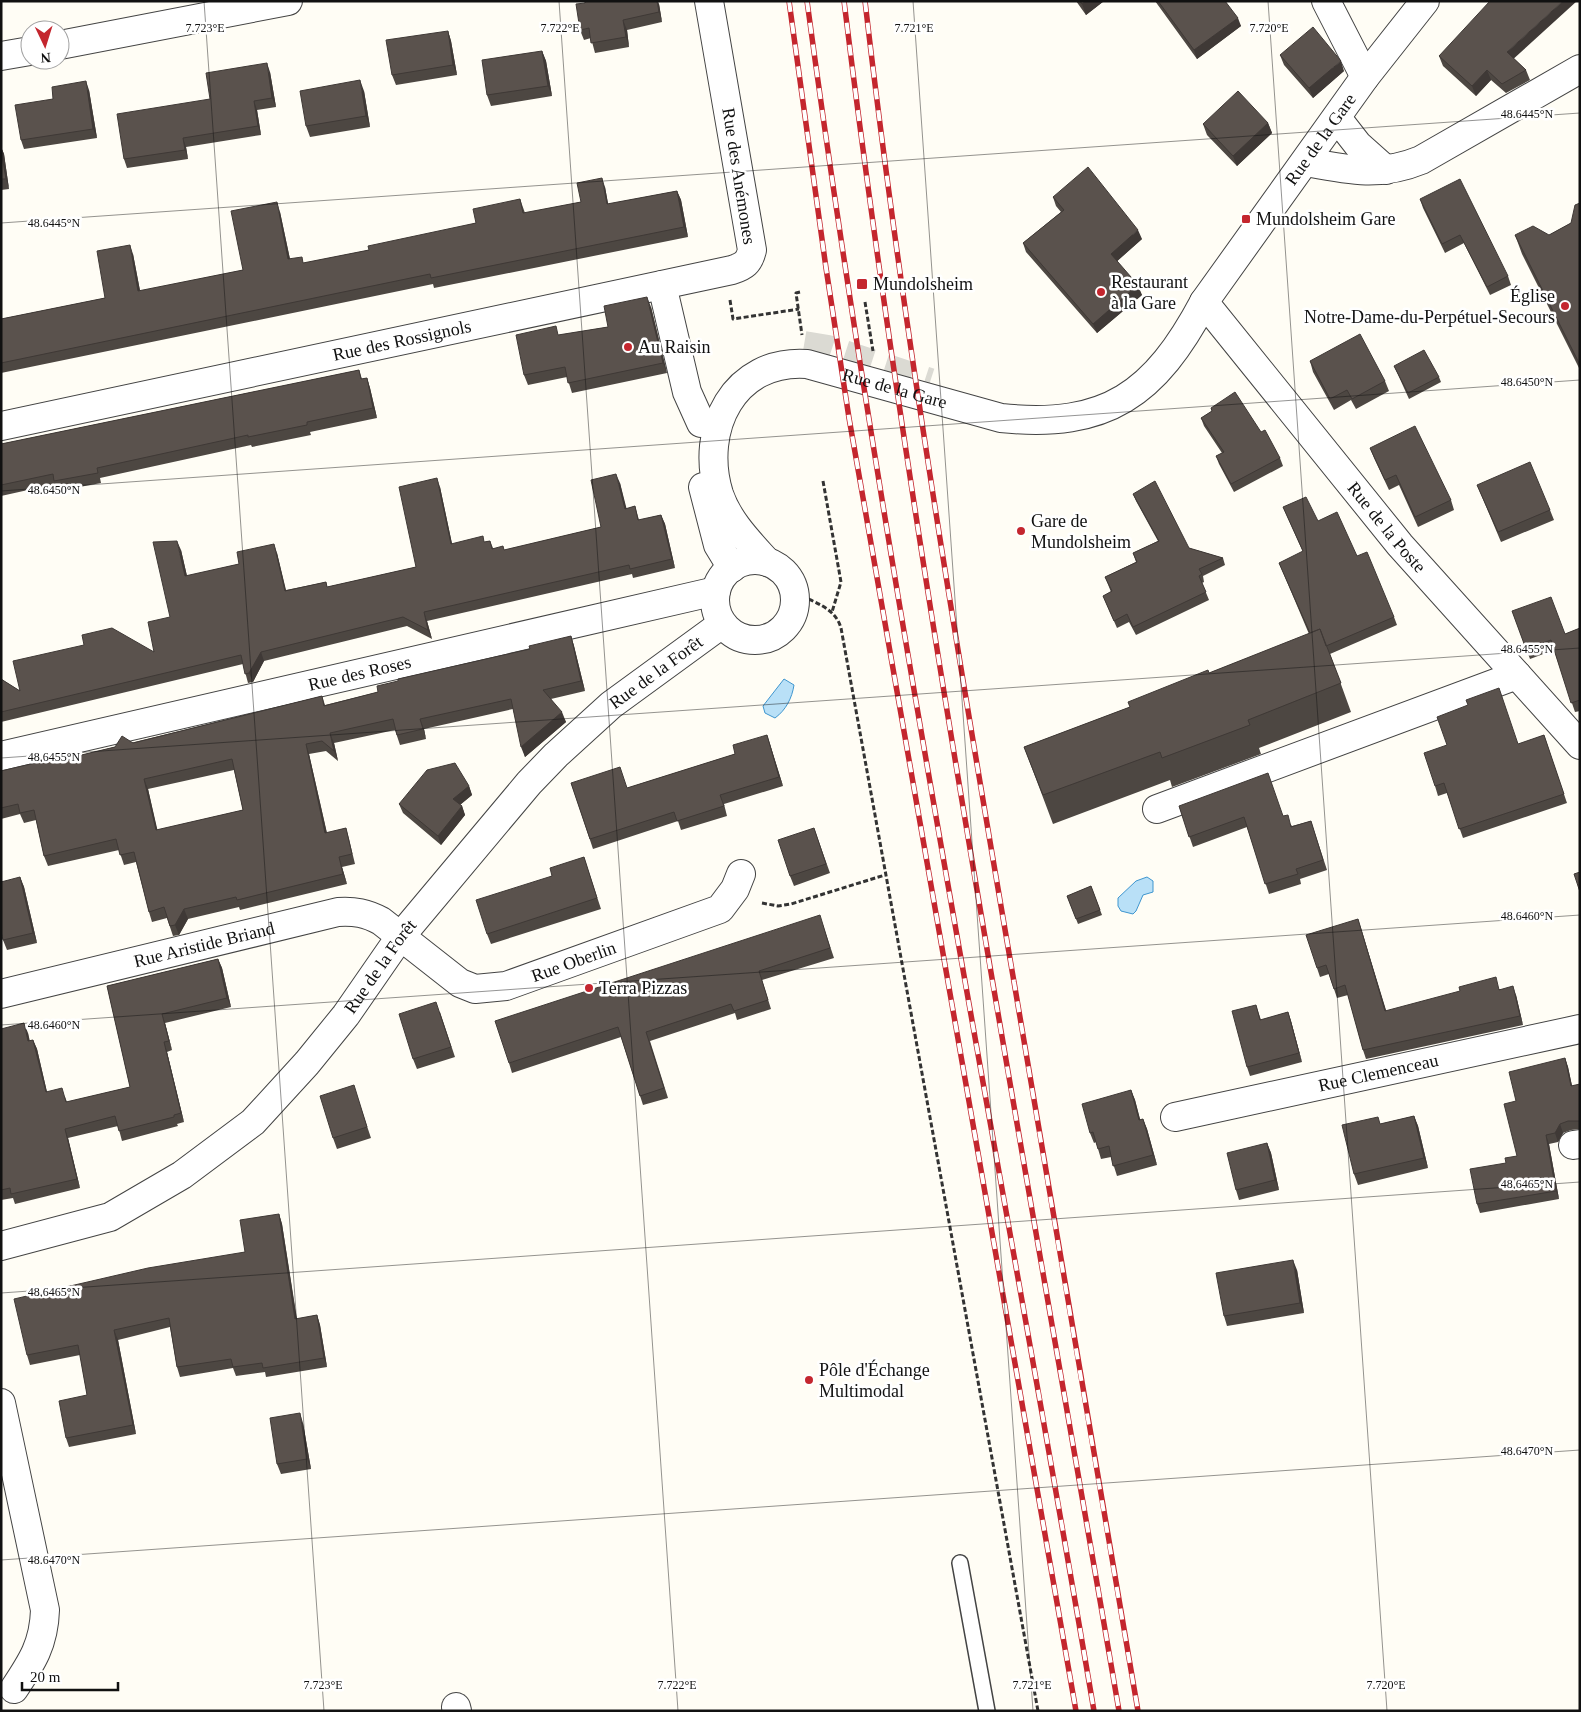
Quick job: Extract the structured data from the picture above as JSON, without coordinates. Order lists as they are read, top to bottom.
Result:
{
  "streets": {
    "street": [
      "Rue de la Gare",
      "Rue des Anémones",
      "Rue des Rossignols",
      "Rue de la Poste",
      "Rue de la Forêt",
      "Rue des Roses",
      "Rue Aristide Briand",
      "Rue Oberlin",
      "Rue Clemenceau"
    ]
  },
  "crossings": [
    ["Rue de la Gare", "Rue de la Poste"],
    ["Rue de la Gare", "Rue de la Forêt"],
    ["Rue de la Gare", "Rue des Roses"],
    ["Rue des Anémones", "Rue des Rossignols"],
    ["Rue de la Forêt", "Rue des Roses"],
    ["Rue de la Forêt", "Rue Aristide Briand"],
    ["Rue de la Forêt", "Rue Oberlin"],
    ["Rue Aristide Briand", "Rue Oberlin"]
  ],
  "places": {
    "transit": ["Mundolsheim Gare", "Mundolsheim"],
    "other": [
      "Restaurant à la Gare",
      "Église Notre-Dame-du-Perpétuel-Secours",
      "Au Raisin",
      "Gare de Mundolsheim",
      "Terra Pizzas",
      "Pôle d'Échange Multimodal"
    ]
  },
  "scale_bar": "20 m",
  "north": "bottom",
  "coordinates": [
    "7.723°E",
    "7.722°E",
    "7.721°E",
    "7.720°E",
    "48.6445°N",
    "48.6450°N",
    "48.6455°N",
    "48.6460°N",
    "48.6465°N",
    "48.6470°N"
  ]
}
